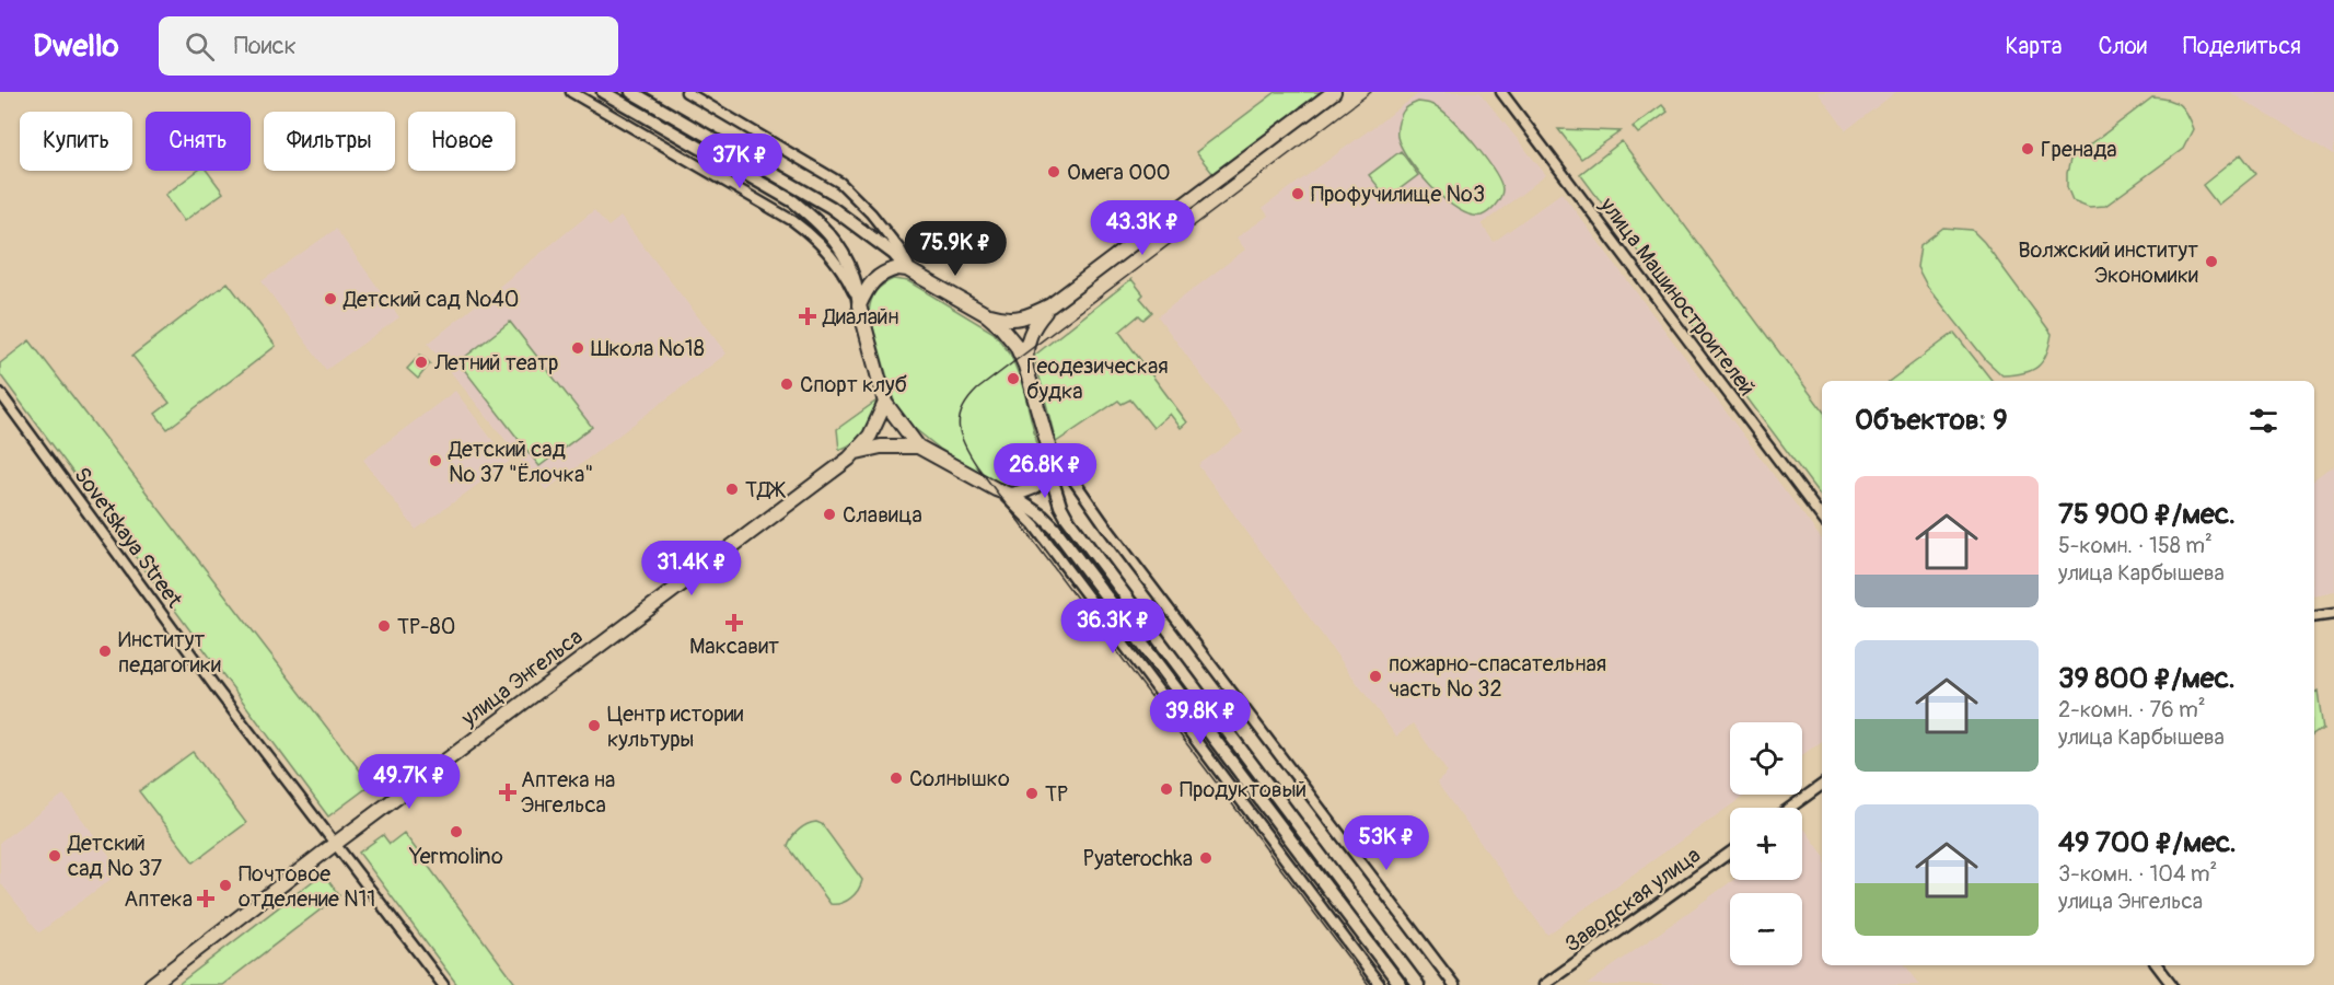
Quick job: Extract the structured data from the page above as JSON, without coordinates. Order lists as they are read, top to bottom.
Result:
{
  "streets": {
    "main road": ["улица Энгельса"],
    "street": ["улица Машиностроителей", "Sovetskaya Street", "Заводская улица"]
  },
  "crossings": [
    ["Sovetskaya Street", "улица Энгельса"]
  ],
  "places": {
    "other": [
      "Гренада",
      "Омега ООО",
      "Профучилище №3",
      "Волжский институт Экономики",
      "Детский сад №40",
      "Школа №18",
      "Летний театр",
      "Геодезическая будка",
      "Спорт клуб",
      "Детский сад № 37 \"Ёлочка\"",
      "ТДЖ",
      "Славица",
      "ТР-80",
      "Институт педагогики",
      "пожарно-спасательная часть № 32",
      "Центр истории культуры",
      "Солнышко",
      "Продуктовый",
      "ТР",
      "Yermolino",
      "Детский сад № 37",
      "Pyaterochka",
      "Почтовое отделение N11"
    ],
    "health": [
      "Диалайн",
      "Максавит",
      "Аптека на Энгельса",
      "Аптека"
    ]
  },
  "page": {
    "header": "Dwello",
    "search": "Поиск",
    "nav": ["Карта", "Слои", "Поделиться"],
    "chip": [
      "Купить",
      "Снять",
      "Фильтры",
      "Новое"
    ],
    "price": [
      "37K ₽",
      "43.3K ₽",
      "75.9K ₽",
      "26.8K ₽",
      "31.4K ₽",
      "36.3K ₽",
      "39.8K ₽",
      "49.7K ₽",
      "53K ₽"
    ],
    "heading": "Объектов: 9",
    "list": [
      {
        "name": "75 900 ₽/мес.",
        "note": "5-комн. · 158 m² · улица Карбышева"
      },
      {
        "name": "39 800 ₽/мес.",
        "note": "2-комн. · 76 m² · улица Карбышева"
      },
      {
        "name": "49 700 ₽/мес.",
        "note": "3-комн. · 104 m² · улица Энгельса"
      }
    ],
    "map_buttons": ["+", "−"]
  }
}
